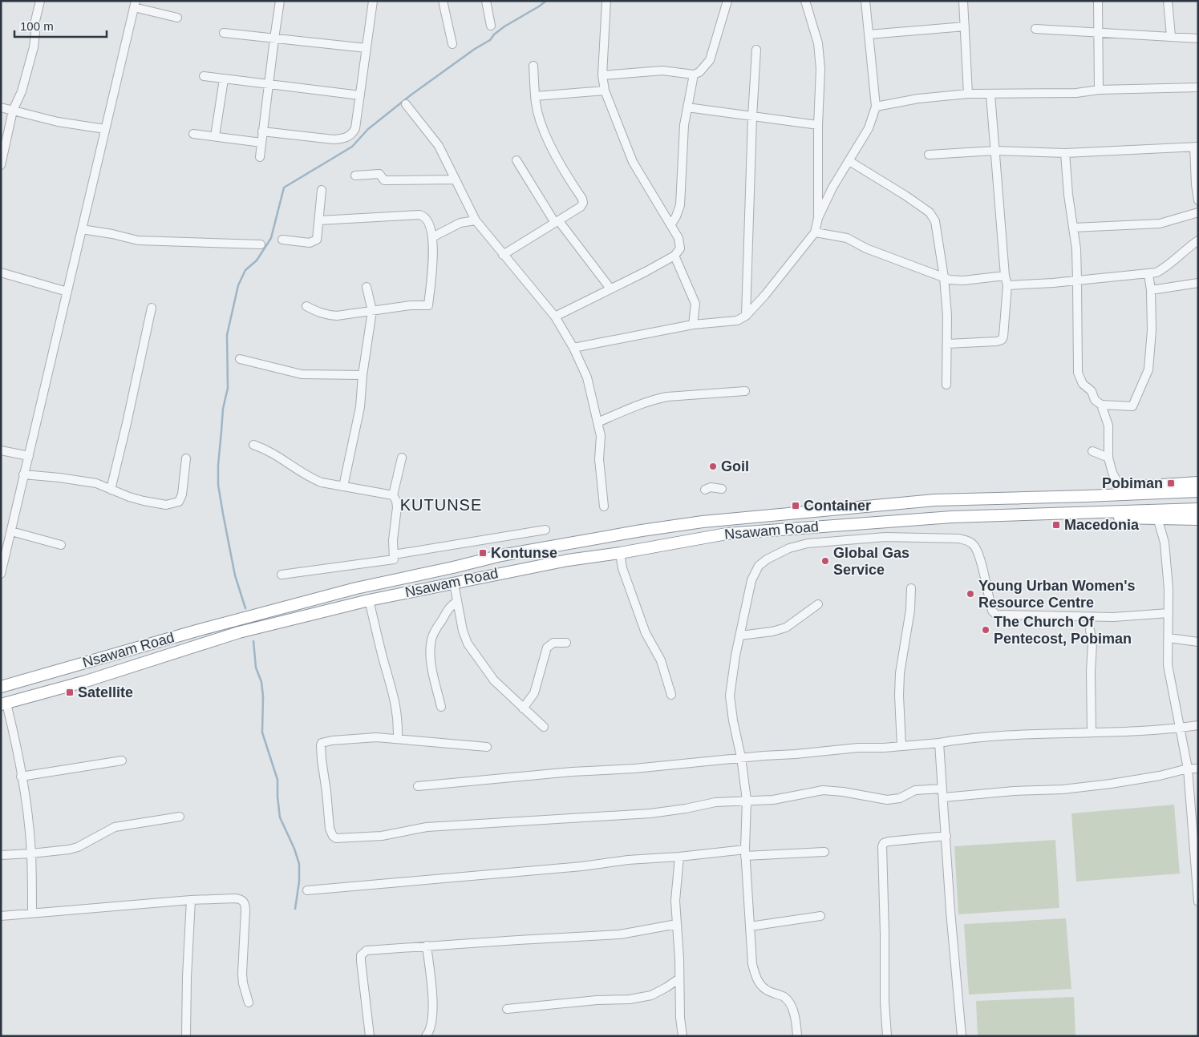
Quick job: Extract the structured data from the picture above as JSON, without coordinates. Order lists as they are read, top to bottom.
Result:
{
  "streets": {
    "highway": ["Nsawam Road"]
  },
  "districts": ["KUTUNSE"],
  "places": {
    "other": [
      "Goil",
      "Global Gas Service",
      "Young Urban Women's Resource Centre",
      "The Church Of Pentecost, Pobiman"
    ],
    "transit": [
      "Pobiman",
      "Container",
      "Macedonia",
      "Kontunse",
      "Satellite"
    ]
  },
  "scale_bar": "100 m"
}
